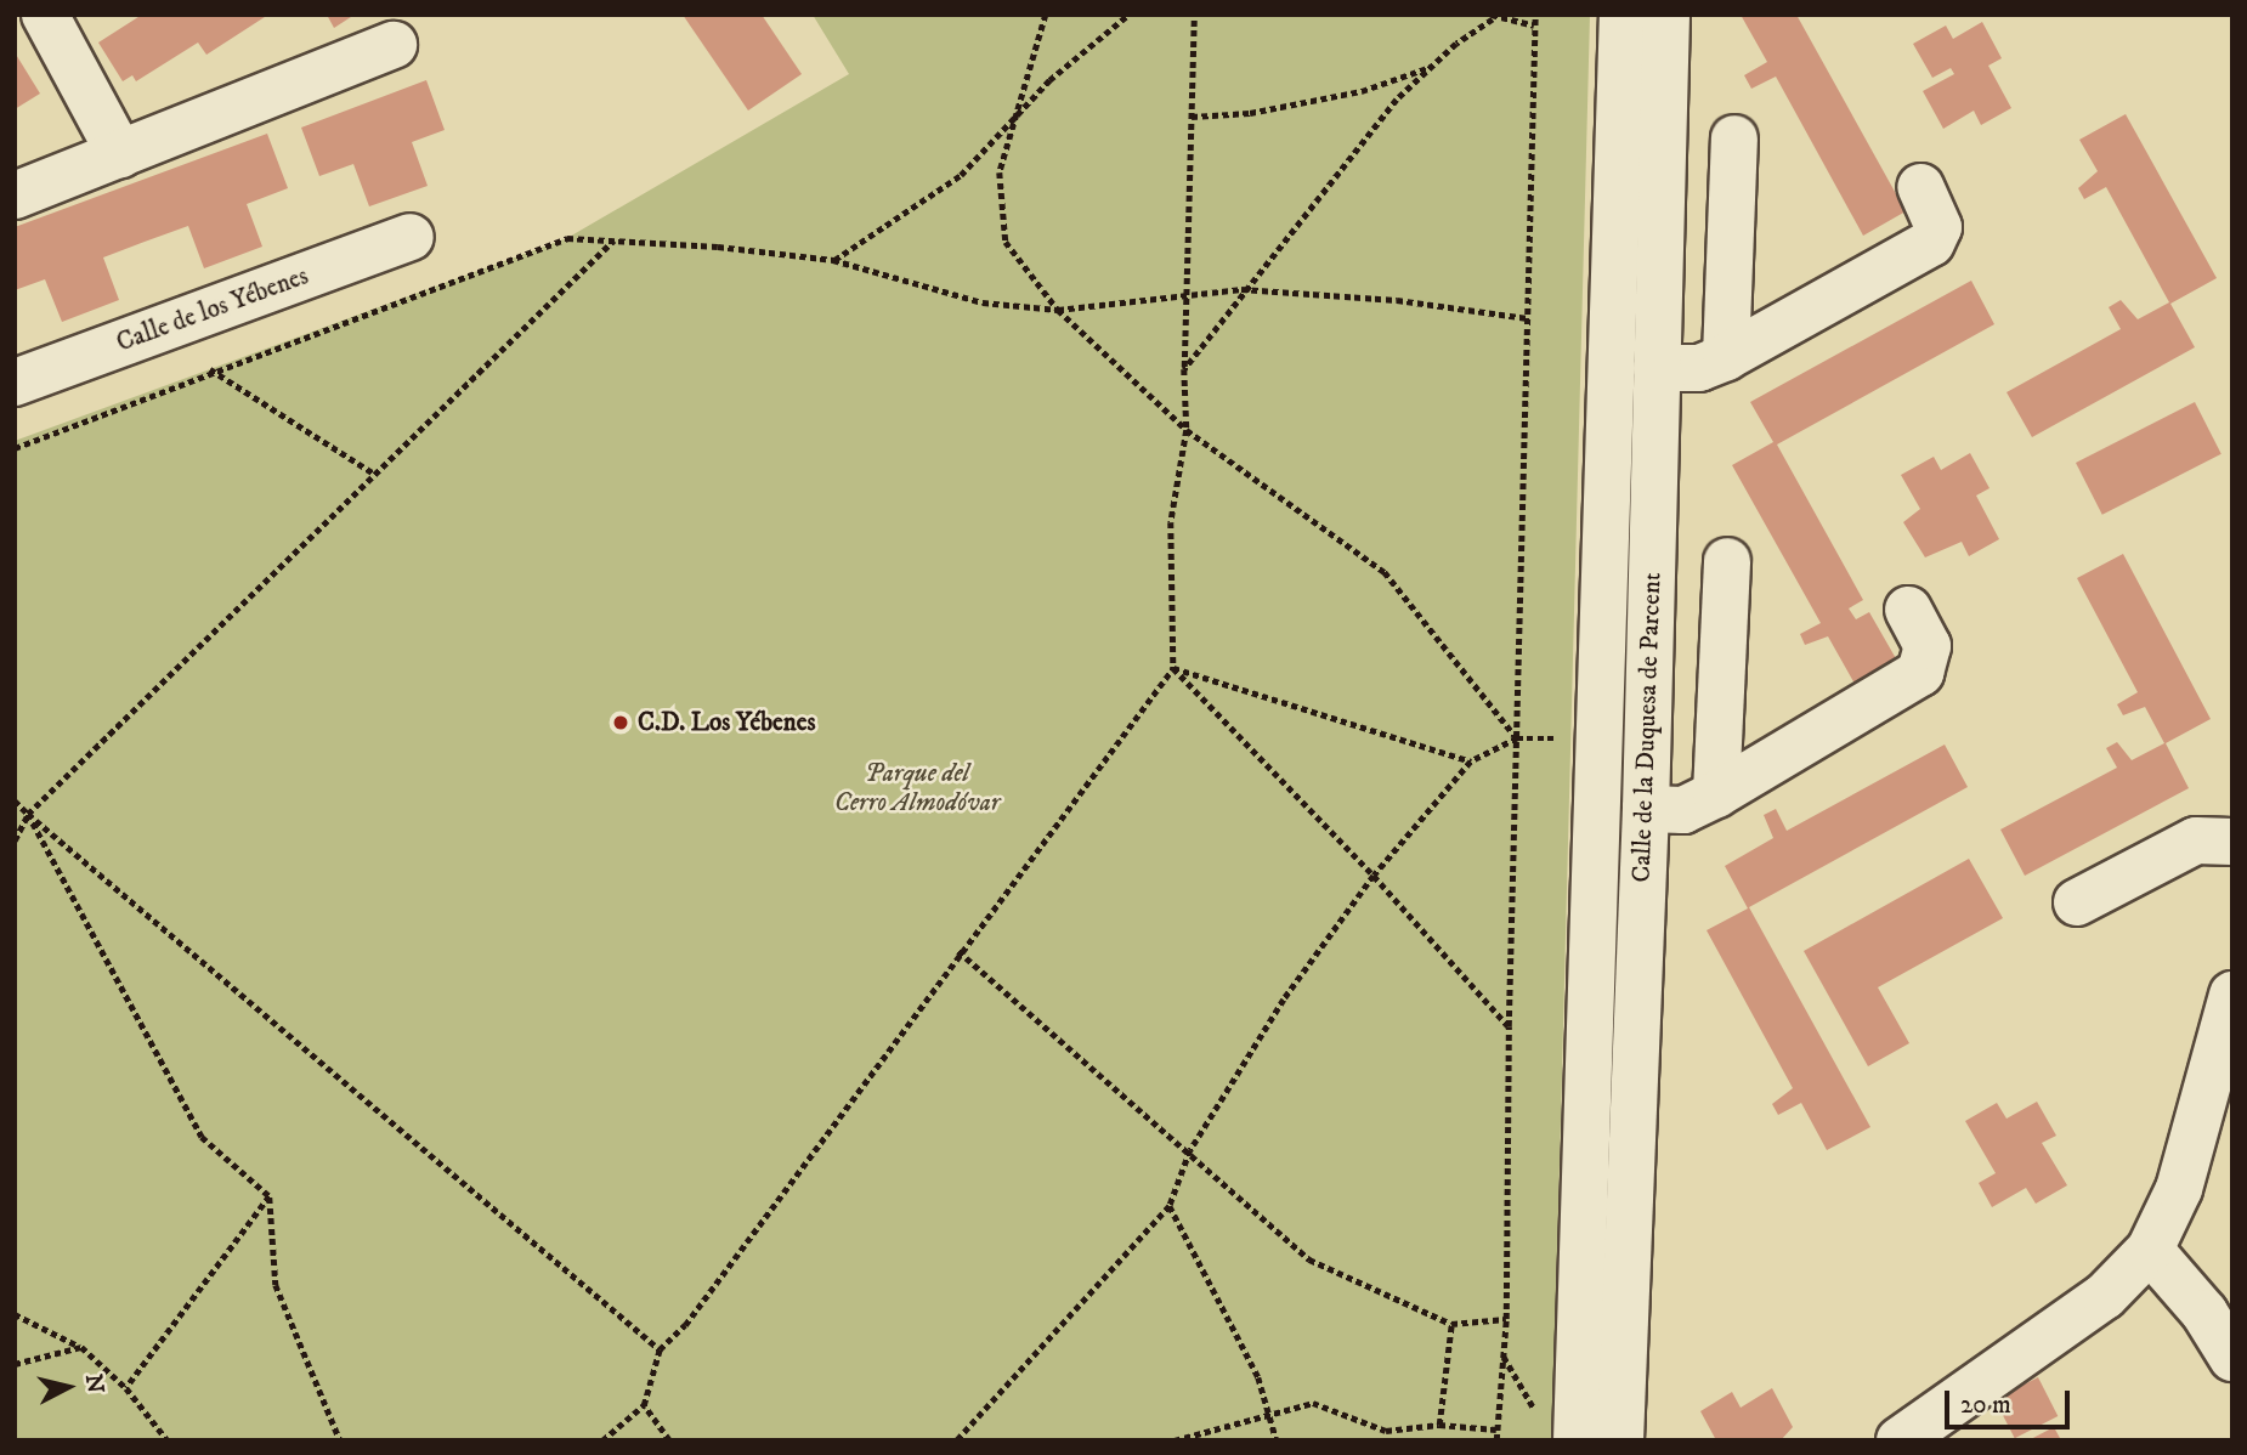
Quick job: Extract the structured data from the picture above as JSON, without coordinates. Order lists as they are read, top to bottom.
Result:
{
  "streets": {
    "street": ["Calle de los Yébenes", "Calle de la Duquesa de Parcent"]
  },
  "parks": ["Parque del Cerro Almodóvar"],
  "places": ["C.D. Los Yébenes"],
  "scale_bar": "20 m",
  "north": "right"
}
